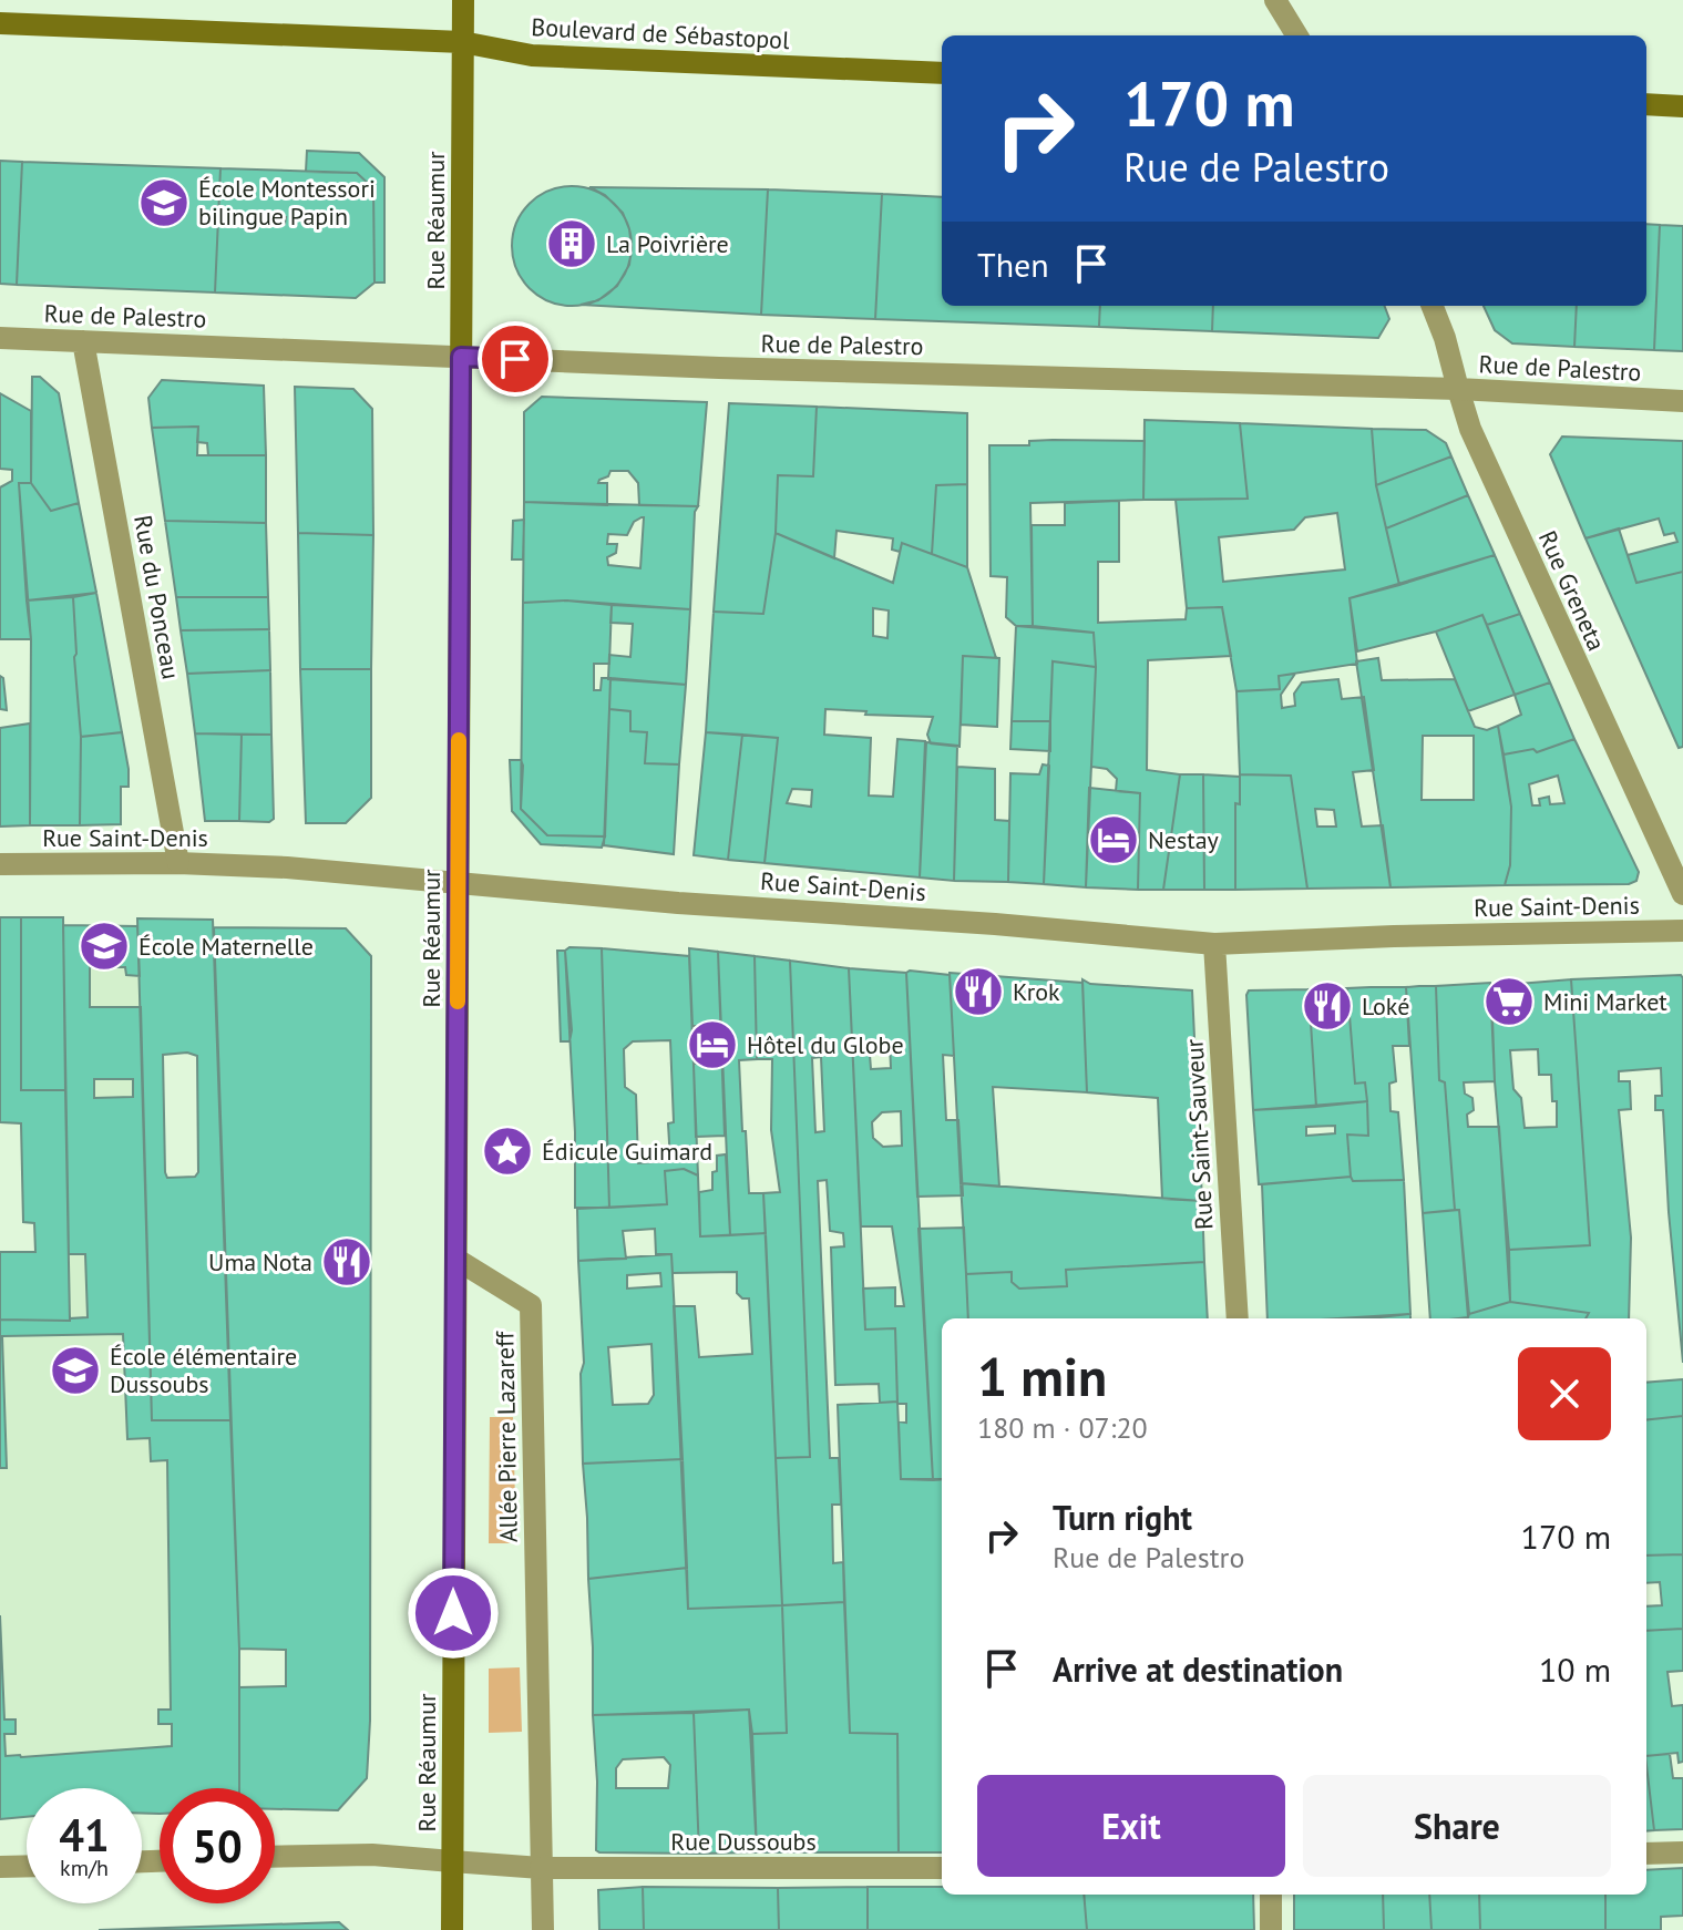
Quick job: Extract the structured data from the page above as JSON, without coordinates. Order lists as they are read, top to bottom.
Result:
{
  "streets": {
    "main road": ["Boulevard de Sébastopol", "Rue Réaumur"],
    "street": [
      "Rue de Palestro",
      "Rue Greneta",
      "Rue du Ponceau",
      "Rue Saint-Denis",
      "Rue Saint-Sauveur",
      "Allée Pierre Lazareff",
      "Rue Dussoubs"
    ]
  },
  "crossings": [
    ["Boulevard de Sébastopol", "Rue Réaumur"],
    ["Rue Réaumur", "Rue de Palestro"],
    ["Rue Réaumur", "Rue Saint-Denis"],
    ["Rue Réaumur", "Allée Pierre Lazareff"],
    ["Rue de Palestro", "Rue Greneta"],
    ["Rue de Palestro", "Rue du Ponceau"],
    ["Rue du Ponceau", "Rue Saint-Denis"],
    ["Rue Saint-Denis", "Rue Saint-Sauveur"],
    ["Allée Pierre Lazareff", "Rue Dussoubs"]
  ],
  "places": {
    "school or university": ["École Montessori bilingue Papin", "École Maternelle", "École élémentaire Dussoubs"],
    "building": ["La Poivrière"],
    "hotel": ["Nestay", "Hôtel du Globe"],
    "restaurant": ["Krok", "Loké", "Uma Nota"],
    "supermarket": ["Mini Market"],
    "place": ["Édicule Guimard"]
  },
  "page": {
    "turn": ["170 m", "Rue de Palestro"],
    "then": "Then",
    "heading": ["1 min", "180 m · 07:20"],
    "list": [
      {
        "name": "Turn right",
        "note": "Rue de Palestro",
        "value": "170 m"
      },
      {
        "name": "Arrive at destination",
        "value": "10 m"
      }
    ],
    "buttons": ["Exit", "Share"],
    "speed": "41 km/h",
    "limit": "50"
  }
}
